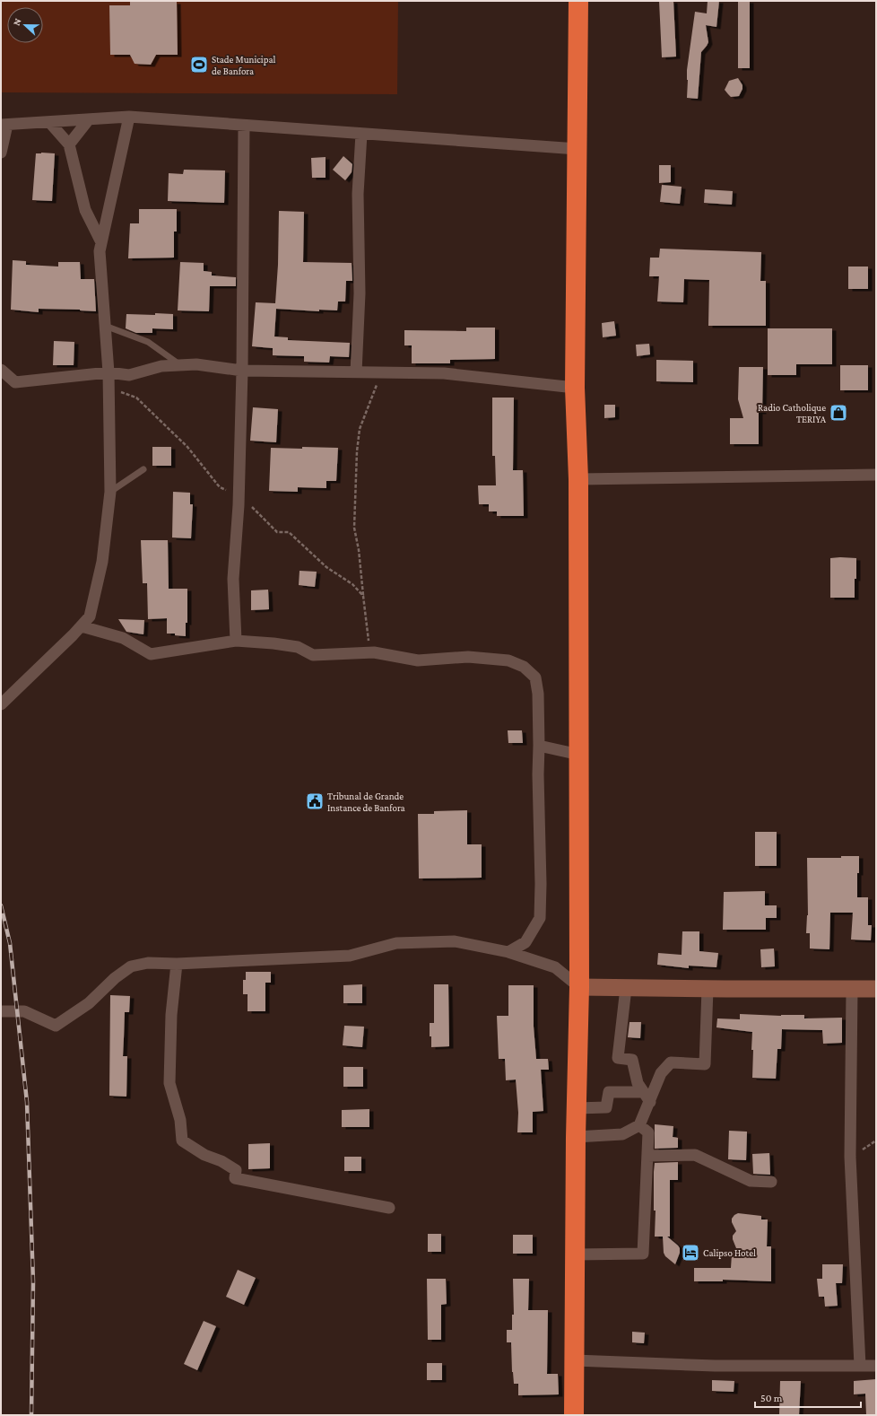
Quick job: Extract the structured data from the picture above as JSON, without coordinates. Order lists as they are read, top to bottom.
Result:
{
  "places": {
    "sports": ["Stade Municipal de Banfora"],
    "shop": ["Radio Catholique TERIYA"],
    "public building": ["Tribunal de Grande Instance de Banfora"],
    "hotel": ["Calipso Hotel"]
  },
  "scale_bar": "50 m",
  "north": "left"
}
